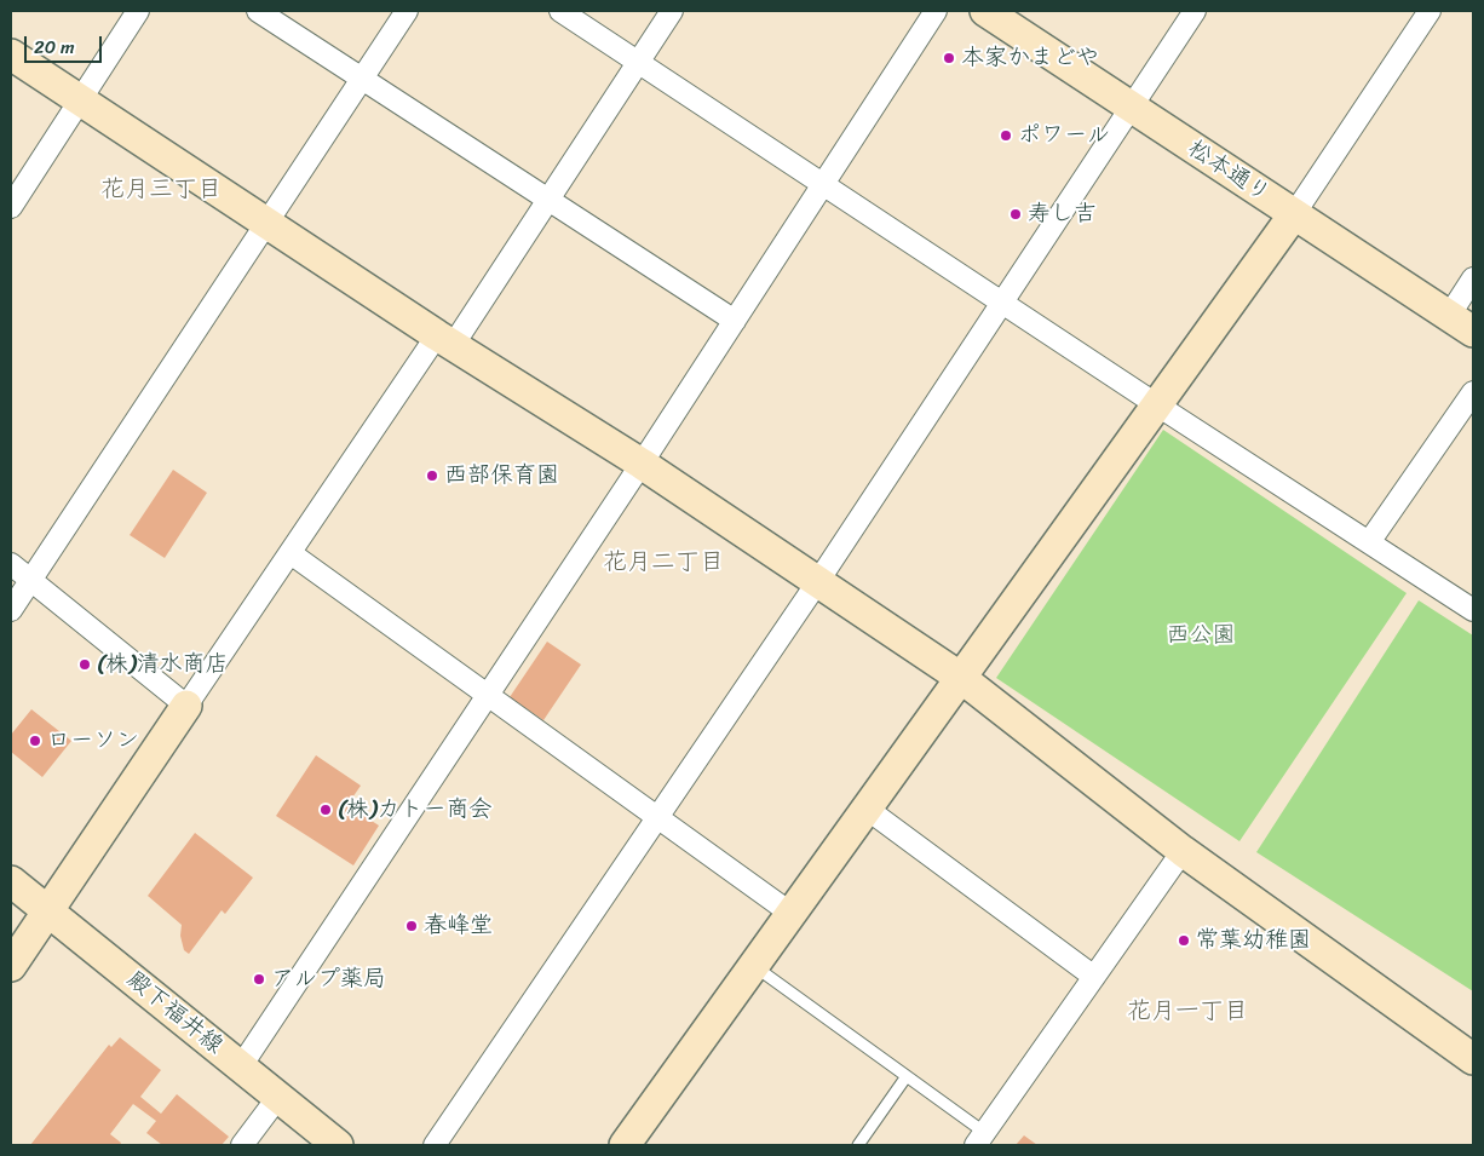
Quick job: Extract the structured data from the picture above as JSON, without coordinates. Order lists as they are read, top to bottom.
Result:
{
  "streets": {
    "street": ["松本通り", "殿下福井線"]
  },
  "districts": ["花月三丁目", "花月二丁目", "花月一丁目"],
  "parks": ["西公園"],
  "places": [
    "本家かまどや",
    "ポワール",
    "寿し吉",
    "西部保育園",
    "(株)清水商店",
    "ローソン",
    "(株)カトー商会",
    "春峰堂",
    "常葉幼稚園",
    "アルプ薬局"
  ],
  "scale_bar": "20 m"
}
